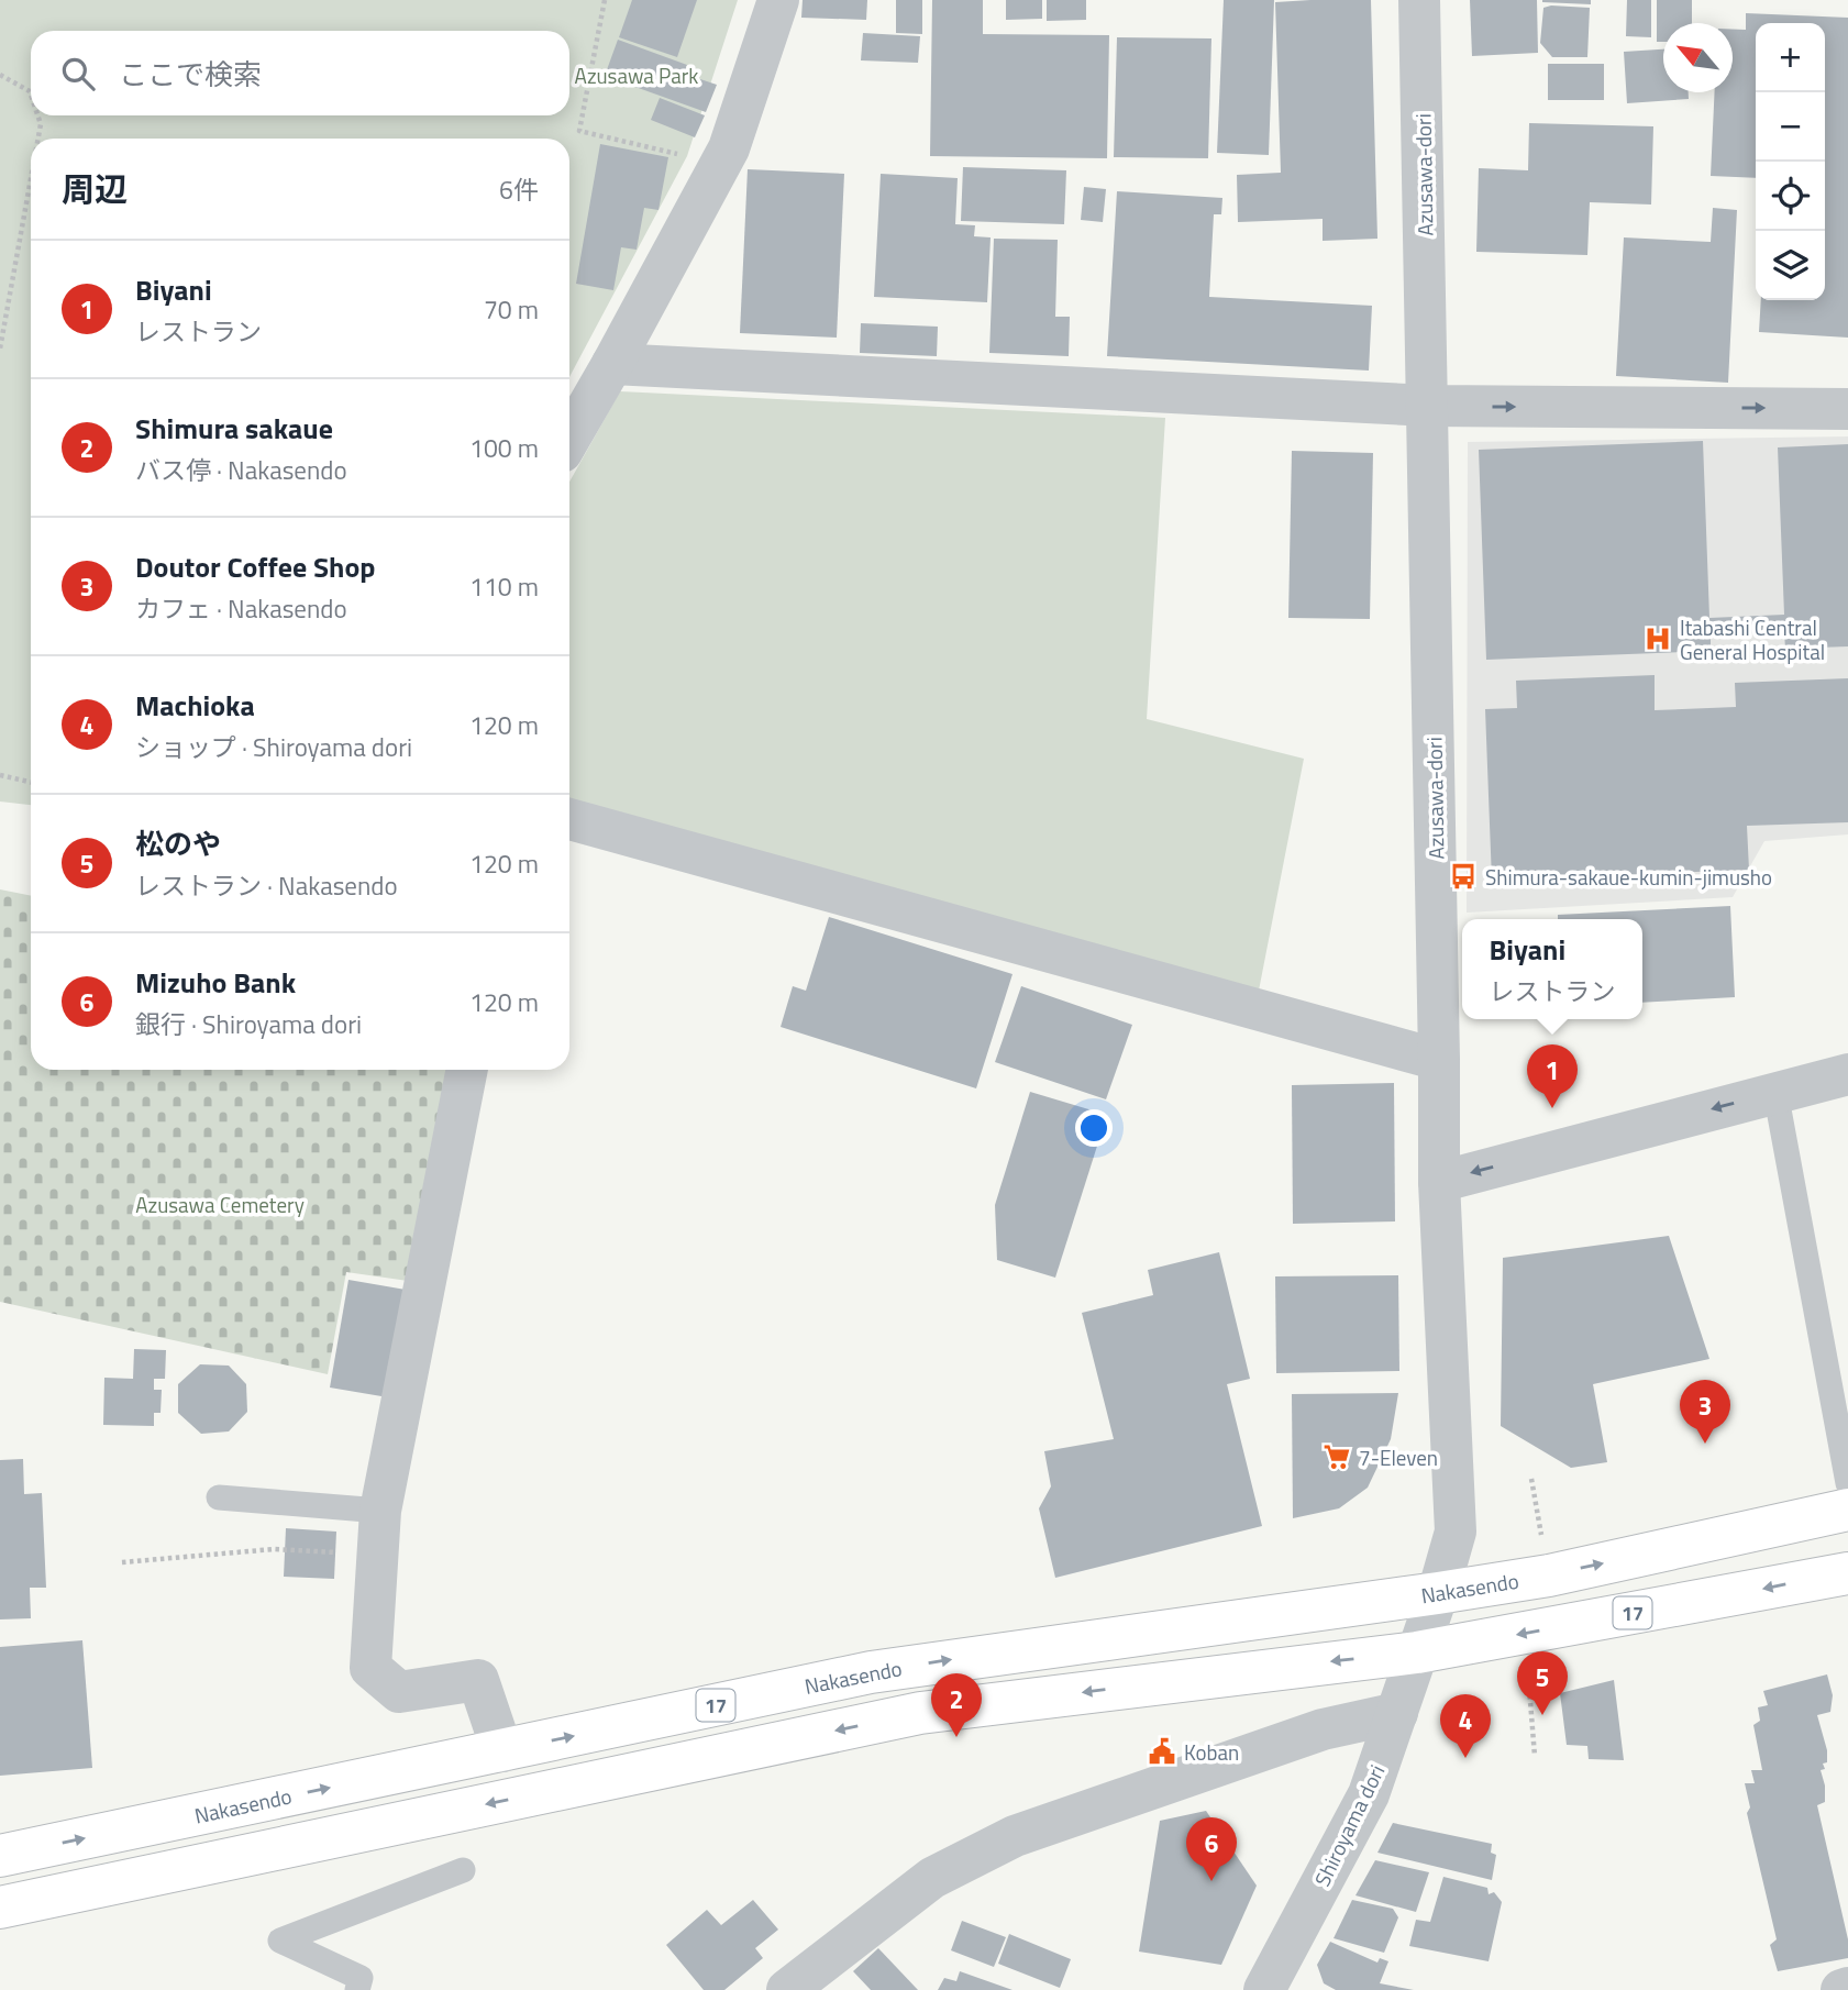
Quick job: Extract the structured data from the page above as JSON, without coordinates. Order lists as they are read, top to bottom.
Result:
{
  "streets": {
    "highway": ["Nakasendo", "17"],
    "street": ["Azusawa-dori", "Shiroyama dori"]
  },
  "crossings": [
    ["Azusawa-dori", "Nakasendo"],
    ["Azusawa-dori", "17"],
    ["Azusawa-dori", "Shiroyama dori"],
    ["17", "Shiroyama dori"]
  ],
  "parks": ["Azusawa Park", "Azusawa Cemetery"],
  "places": {
    "hospital": ["Itabashi Central General Hospital"],
    "bus stop": ["Shimura-sakaue-kumin-jimusho"],
    "supermarket": ["7-Eleven"],
    "public building": ["Koban"]
  },
  "north": "top left",
  "page": {
    "map_buttons": ["+", "−"],
    "search": "ここで検索",
    "heading": ["周辺", "6件"],
    "list": [
      {
        "mark": "1",
        "name": "Biyani",
        "note": "レストラン",
        "value": "70 m"
      },
      {
        "mark": "2",
        "name": "Shimura sakaue",
        "note": "バス停 · Nakasendo",
        "value": "100 m"
      },
      {
        "mark": "3",
        "name": "Doutor Coffee Shop",
        "note": "カフェ · Nakasendo",
        "value": "110 m"
      },
      {
        "mark": "4",
        "name": "Machioka",
        "note": "ショップ · Shiroyama dori",
        "value": "120 m"
      },
      {
        "mark": "5",
        "name": "松のや",
        "note": "レストラン · Nakasendo",
        "value": "120 m"
      },
      {
        "mark": "6",
        "name": "Mizuho Bank",
        "note": "銀行 · Shiroyama dori",
        "value": "120 m"
      }
    ],
    "popup": ["Biyani", "レストラン"],
    "pins": [
      "1",
      "3",
      "5",
      "2",
      "4",
      "6"
    ]
  }
}
